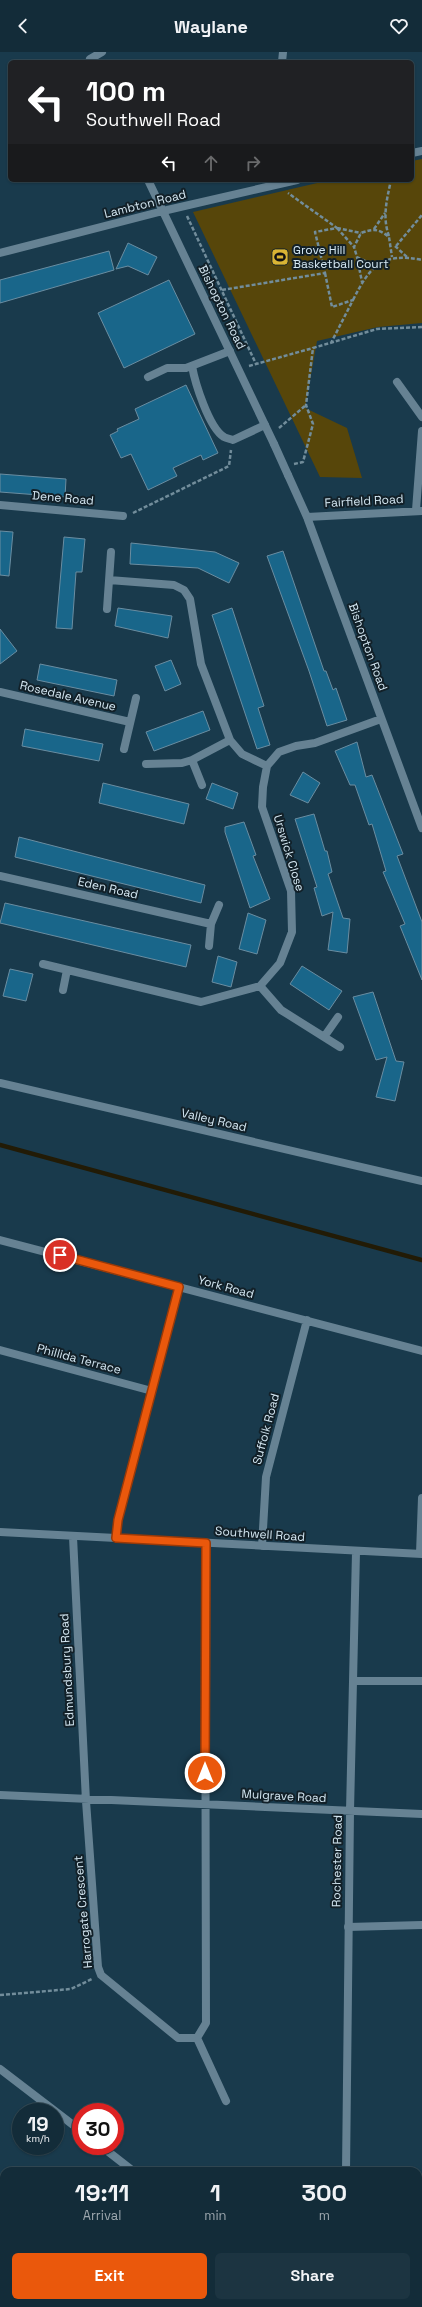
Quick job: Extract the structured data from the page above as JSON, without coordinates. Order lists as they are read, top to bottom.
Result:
{
  "streets": {
    "street": [
      "Lambton Road",
      "Bishopton Road",
      "Dene Road",
      "Fairfield Road",
      "Rosedale Avenue",
      "Urswick Close",
      "Eden Road",
      "Valley Road",
      "York Road",
      "Phillida Terrace",
      "Suffolk Road",
      "Southwell Road",
      "Edmundsbury Road",
      "Mulgrave Road",
      "Rochester Road",
      "Harrogate Crescent"
    ]
  },
  "crossings": [
    ["Lambton Road", "Bishopton Road"],
    ["Bishopton Road", "Fairfield Road"],
    ["Bishopton Road", "Urswick Close"],
    ["York Road", "Suffolk Road"],
    ["Suffolk Road", "Southwell Road"],
    ["Southwell Road", "Edmundsbury Road"],
    ["Southwell Road", "Rochester Road"],
    ["Edmundsbury Road", "Mulgrave Road"],
    ["Edmundsbury Road", "Harrogate Crescent"],
    ["Mulgrave Road", "Rochester Road"],
    ["Mulgrave Road", "Harrogate Crescent"]
  ],
  "places": {
    "sports": ["Grove Hill Basketball Court"]
  },
  "page": {
    "header": "Waylane",
    "turn": ["100 m", "Southwell Road"],
    "speed": "19 km/h",
    "limit": "30",
    "eta": [
      "19:11",
      "Arrival",
      "1",
      "min",
      "300",
      "m"
    ],
    "buttons": ["Exit", "Share"]
  }
}
